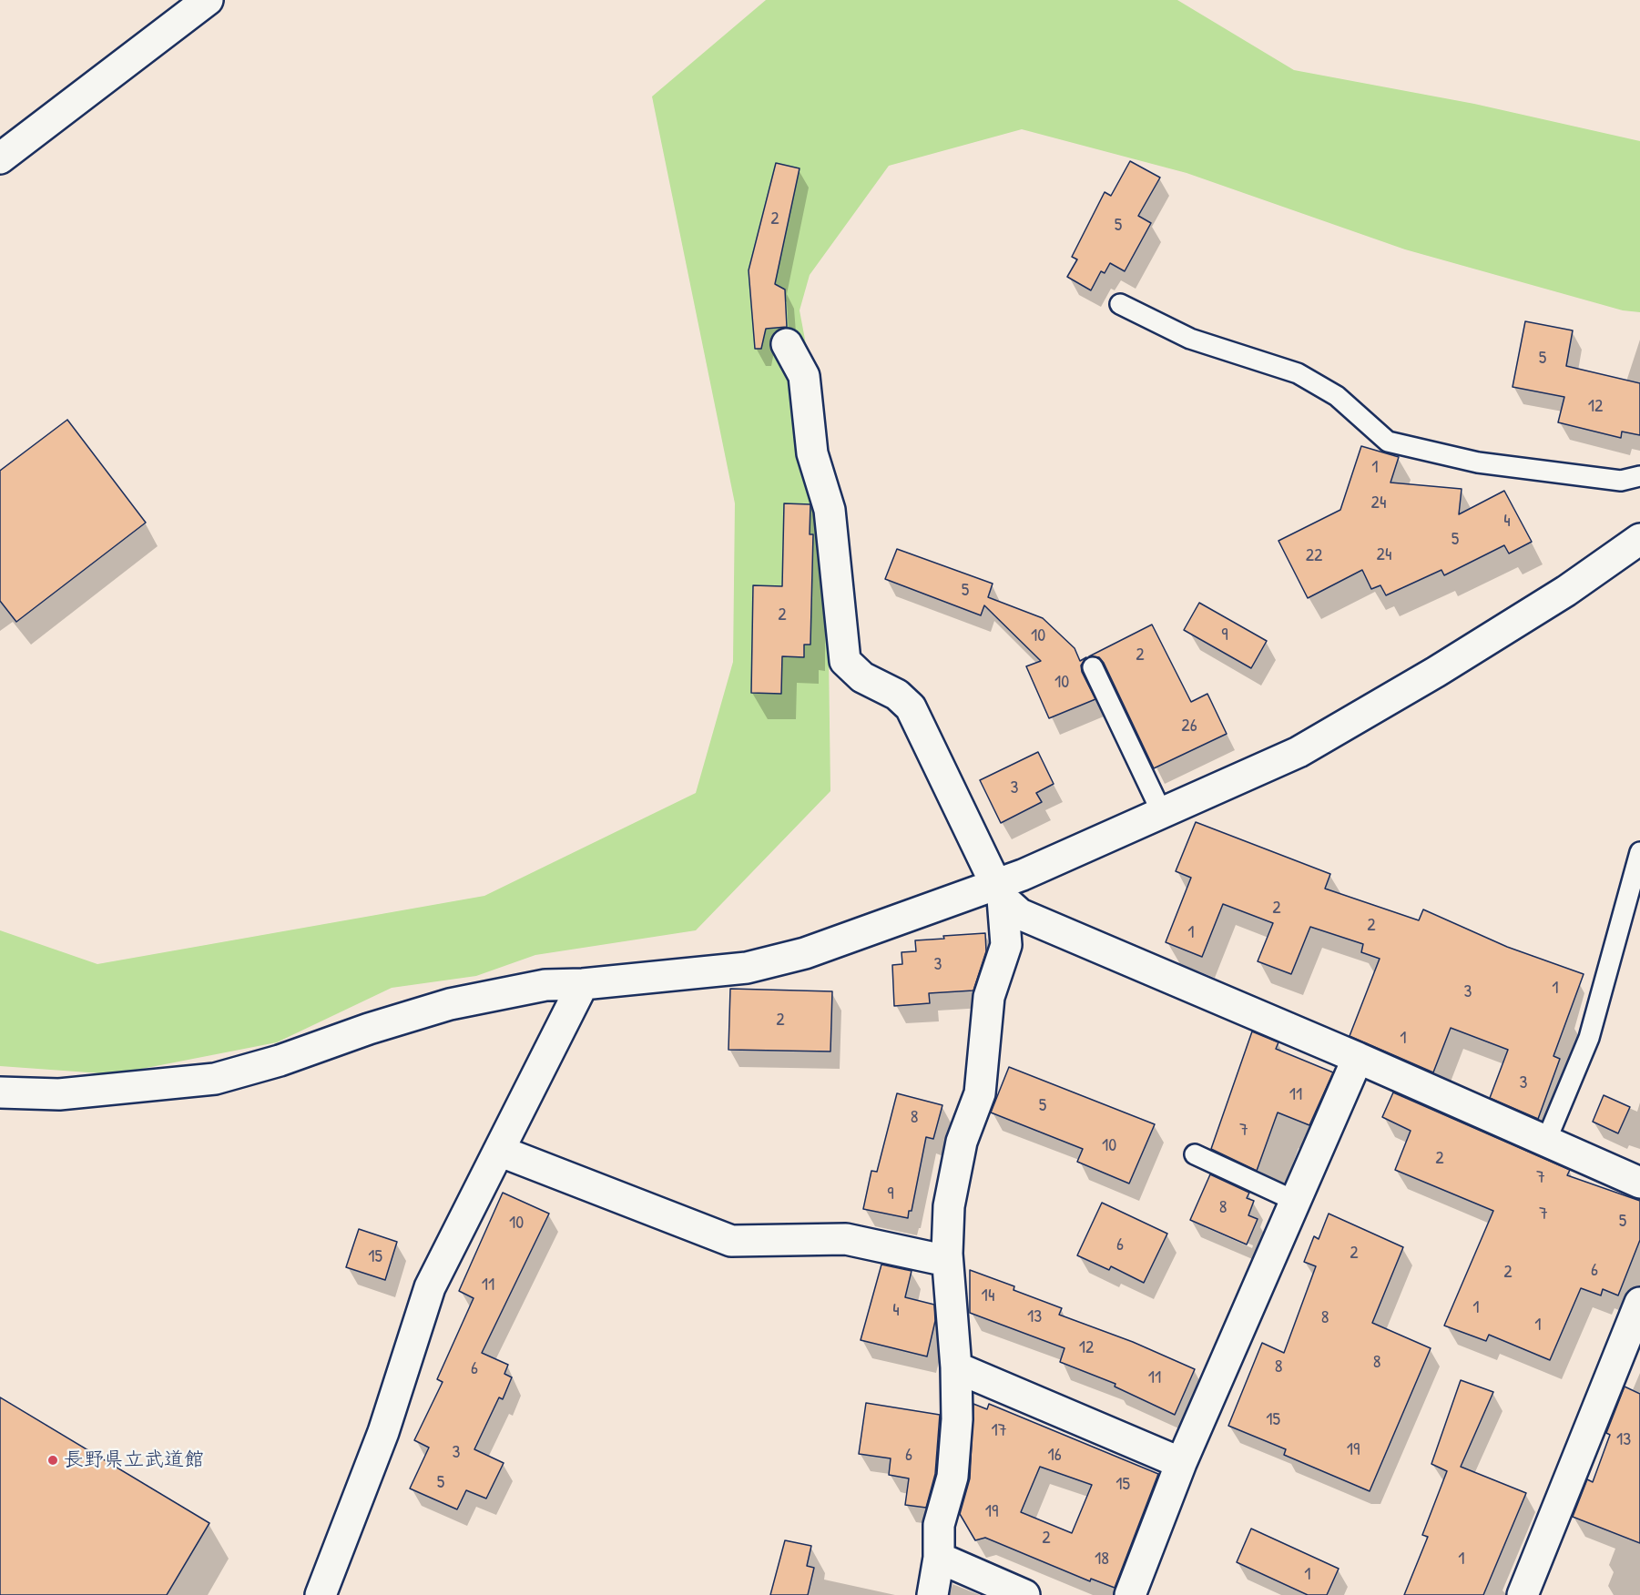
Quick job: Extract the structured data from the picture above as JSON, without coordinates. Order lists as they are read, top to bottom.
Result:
{
  "places": ["長野県立武道館"],
  "house_numbers": [
    "2",
    "5",
    "5",
    "12",
    "1",
    "24",
    "4",
    "5",
    "24",
    "22",
    "5",
    "2",
    "9",
    "10",
    "2",
    "10",
    "26",
    "3",
    "2",
    "2",
    "1",
    "3",
    "1",
    "3",
    "2",
    "1",
    "3",
    "11",
    "5",
    "8",
    "7",
    "10",
    "2",
    "7",
    "9",
    "8",
    "7",
    "5",
    "10",
    "6",
    "2",
    "15",
    "6",
    "2",
    "11",
    "14",
    "1",
    "4",
    "13",
    "8",
    "1",
    "12",
    "8",
    "8",
    "6",
    "11",
    "15",
    "17",
    "13",
    "19",
    "3",
    "6",
    "16",
    "5",
    "15",
    "19",
    "2",
    "18",
    "1",
    "1"
  ]
}
